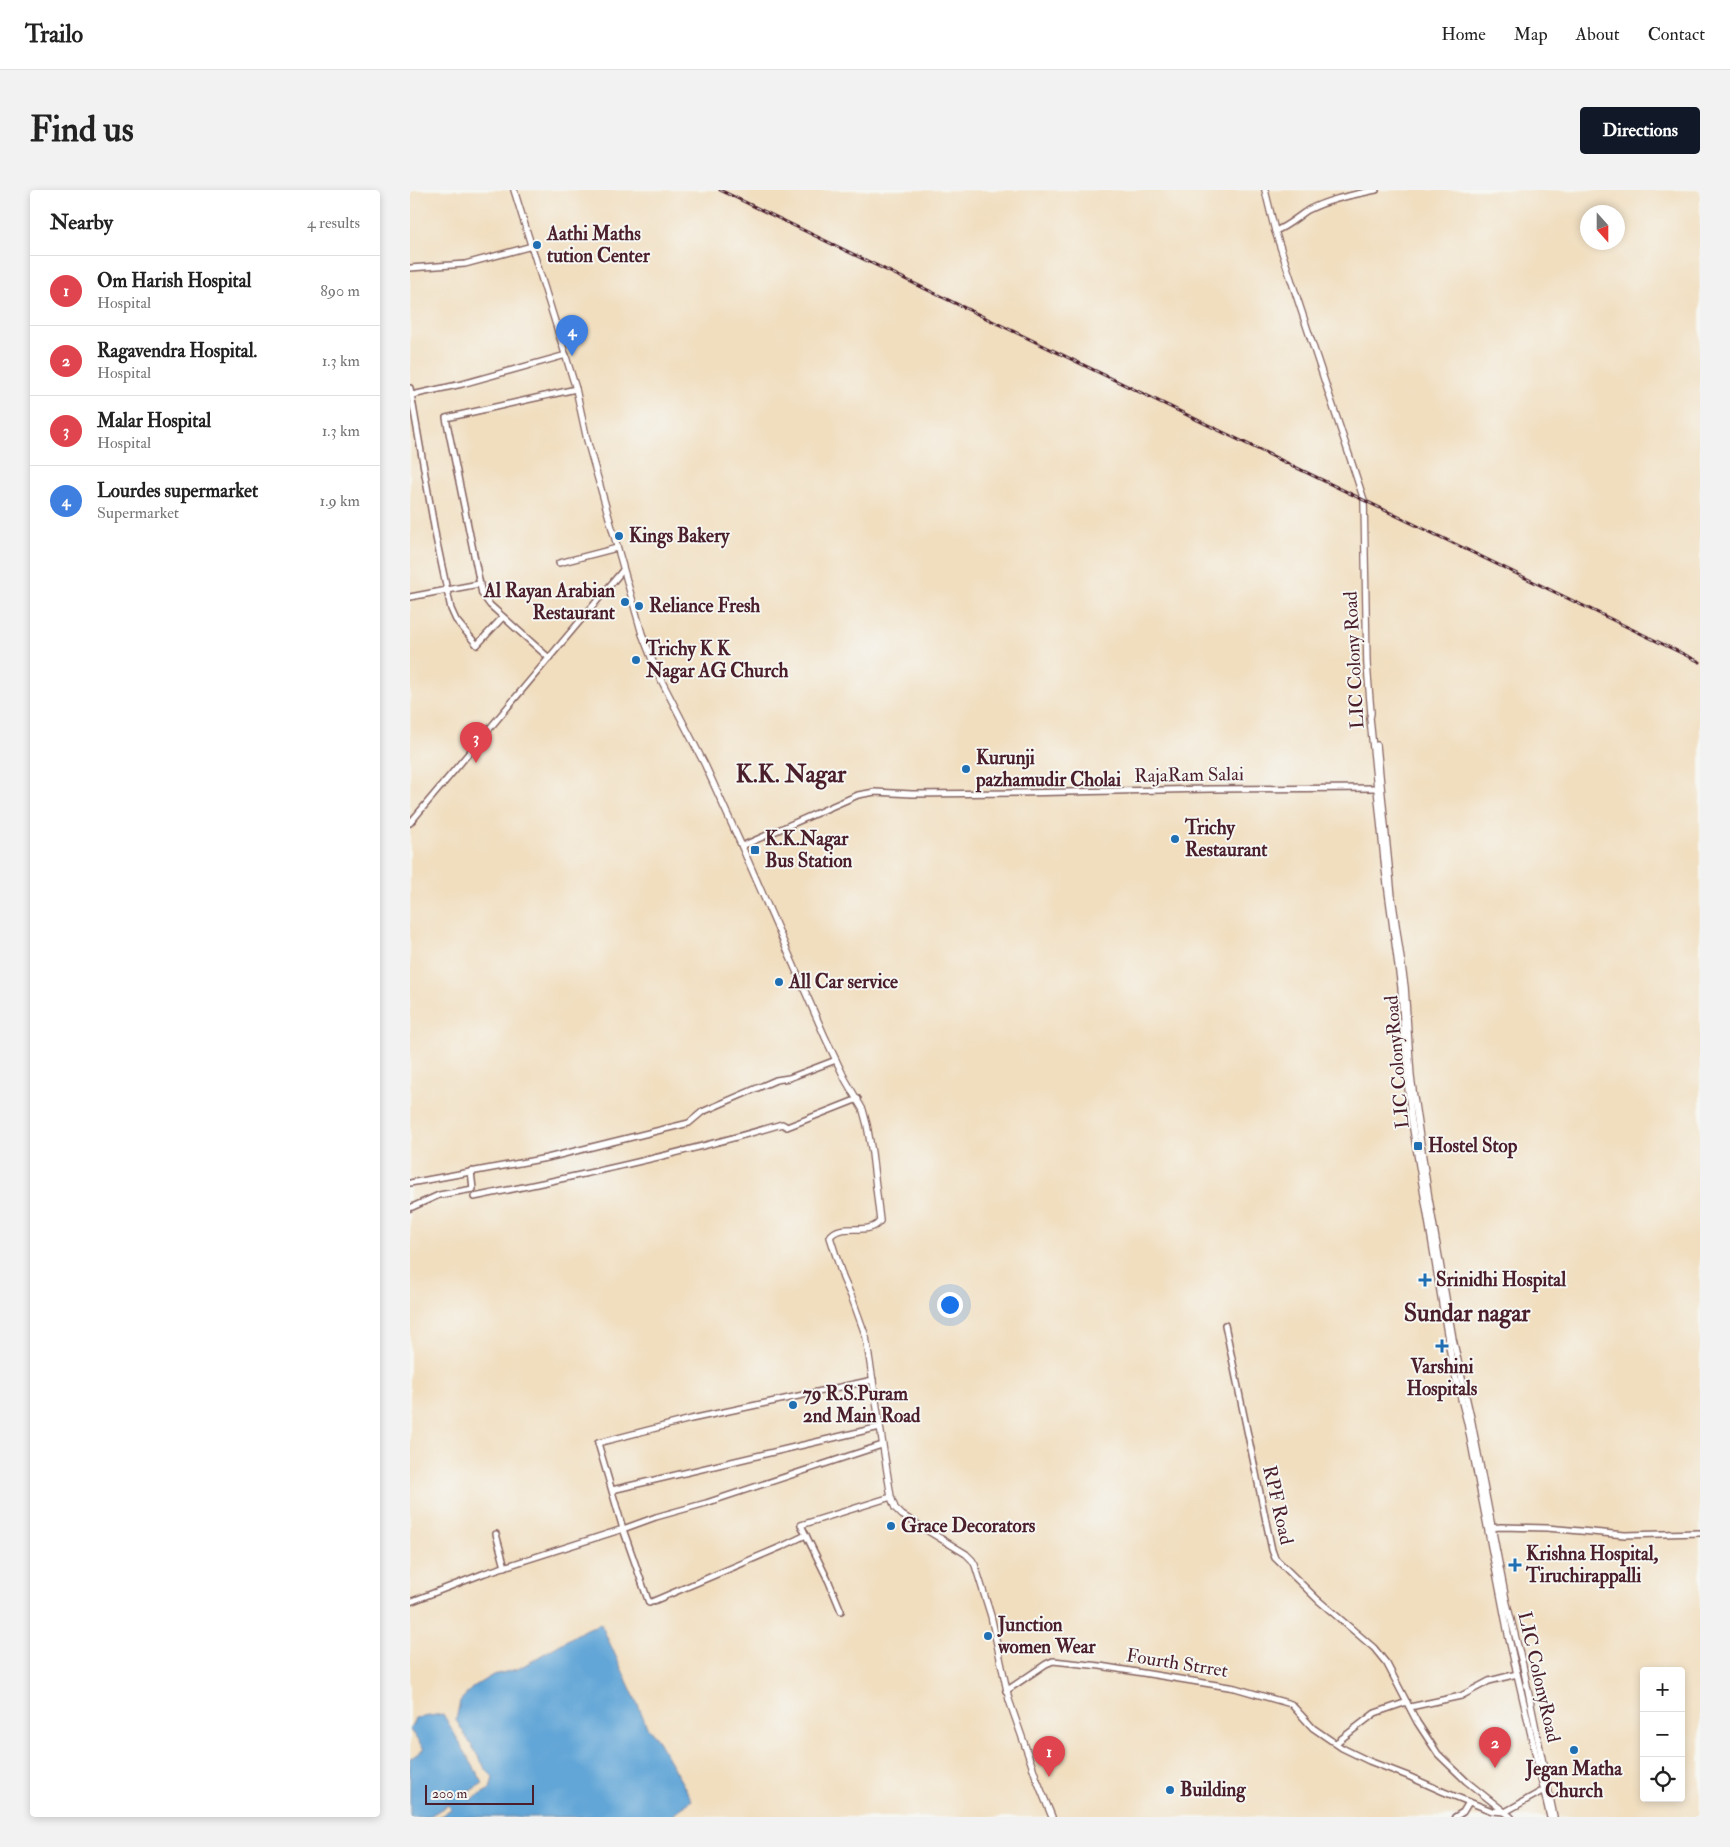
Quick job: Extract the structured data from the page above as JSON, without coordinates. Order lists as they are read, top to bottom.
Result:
{
  "streets": {
    "main road": ["LIC Colony Road", "LIC ColonyRoad"],
    "street": ["RajaRam Salai", "RPF Road", "Fourth Strret"]
  },
  "crossings": [
    ["LIC Colony Road", "LIC ColonyRoad"],
    ["RajaRam Salai", "LIC ColonyRoad"],
    ["RPF Road", "Fourth Strret"]
  ],
  "districts": ["K.K. Nagar", "Sundar nagar"],
  "places": {
    "other": [
      "Aathi Maths tution Center",
      "Kings Bakery",
      "Al Rayan Arabian Restaurant",
      "Reliance Fresh",
      "Trichy K K Nagar AG Church",
      "Kurunji pazhamudir Cholai",
      "Trichy Restaurant",
      "All Car service",
      "79 R.S.Puram 2nd Main Road",
      "Grace Decorators",
      "Junction women Wear",
      "Jegan Matha Church",
      "Building"
    ],
    "transit": ["K.K.Nagar Bus Station", "Hostel Stop"],
    "health": ["Srinidhi Hospital", "Varshini Hospitals", "Krishna Hospital, Tiruchirappalli"]
  },
  "scale_bar": "200 m",
  "north": "bottom",
  "page": {
    "header": "Trailo",
    "nav": [
      "Home",
      "Map",
      "About",
      "Contact"
    ],
    "buttons": "Directions",
    "title": "Find us",
    "heading": ["Nearby", "4 results"],
    "list": [
      {
        "mark": "1",
        "name": "Om Harish Hospital",
        "note": "Hospital",
        "value": "890 m"
      },
      {
        "mark": "2",
        "name": "Ragavendra Hospital.",
        "note": "Hospital",
        "value": "1.3 km"
      },
      {
        "mark": "3",
        "name": "Malar Hospital",
        "note": "Hospital",
        "value": "1.3 km"
      },
      {
        "mark": "4",
        "name": "Lourdes supermarket",
        "note": "Supermarket",
        "value": "1.9 km"
      }
    ],
    "pins": [
      "4",
      "3",
      "2",
      "1"
    ],
    "map_buttons": ["+", "−"],
    "scale": "200 m"
  }
}
